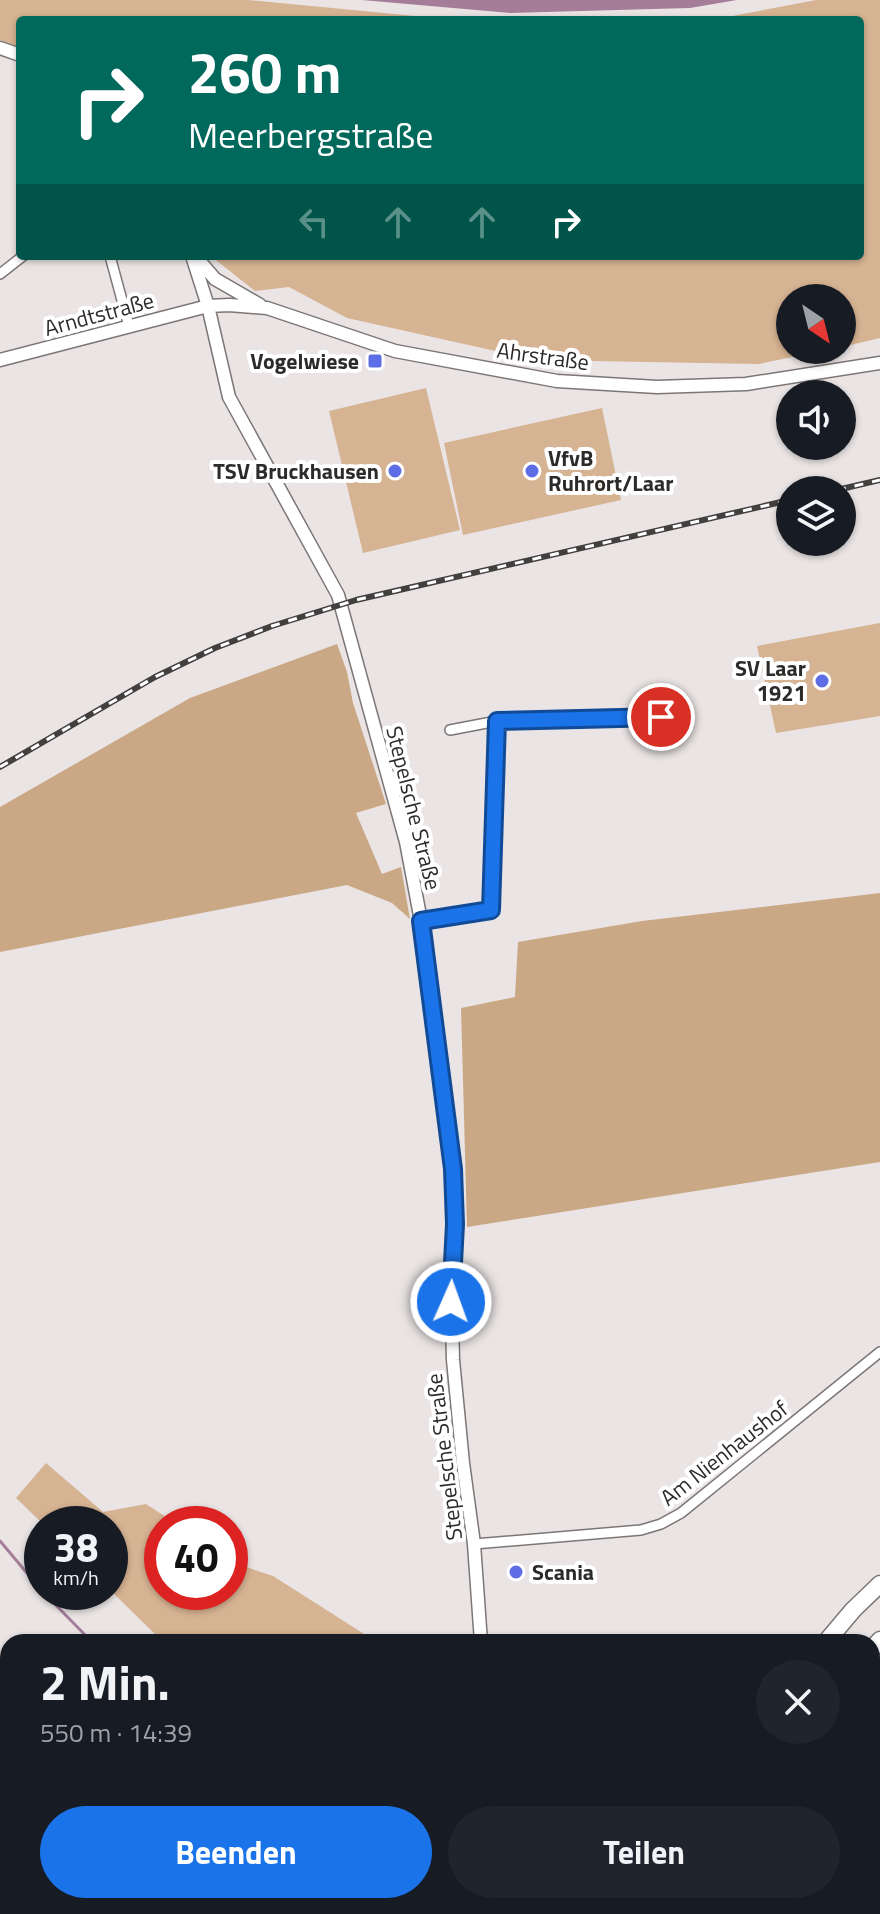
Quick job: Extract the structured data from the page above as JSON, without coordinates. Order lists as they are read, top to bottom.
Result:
{
  "streets": {
    "street": [
      "Arndtstraße",
      "Ahrstraße",
      "Stepelsche Straße",
      "Am Nienhaushof"
    ]
  },
  "crossings": [
    ["Arndtstraße", "Ahrstraße"],
    ["Arndtstraße", "Stepelsche Straße"],
    ["Ahrstraße", "Stepelsche Straße"],
    ["Stepelsche Straße", "Am Nienhaushof"]
  ],
  "places": {
    "transit": ["Vogelwiese"],
    "other": [
      "TSV Bruckhausen",
      "VfvB Ruhrort/Laar",
      "SV Laar 1921",
      "Scania"
    ]
  },
  "north": "bottom right",
  "page": {
    "turn": ["260 m", "Meerbergstraße"],
    "speed": "38 km/h",
    "limit": "40",
    "heading": ["2 Min.", "550 m · 14:39"],
    "buttons": ["Beenden", "Teilen"]
  }
}
